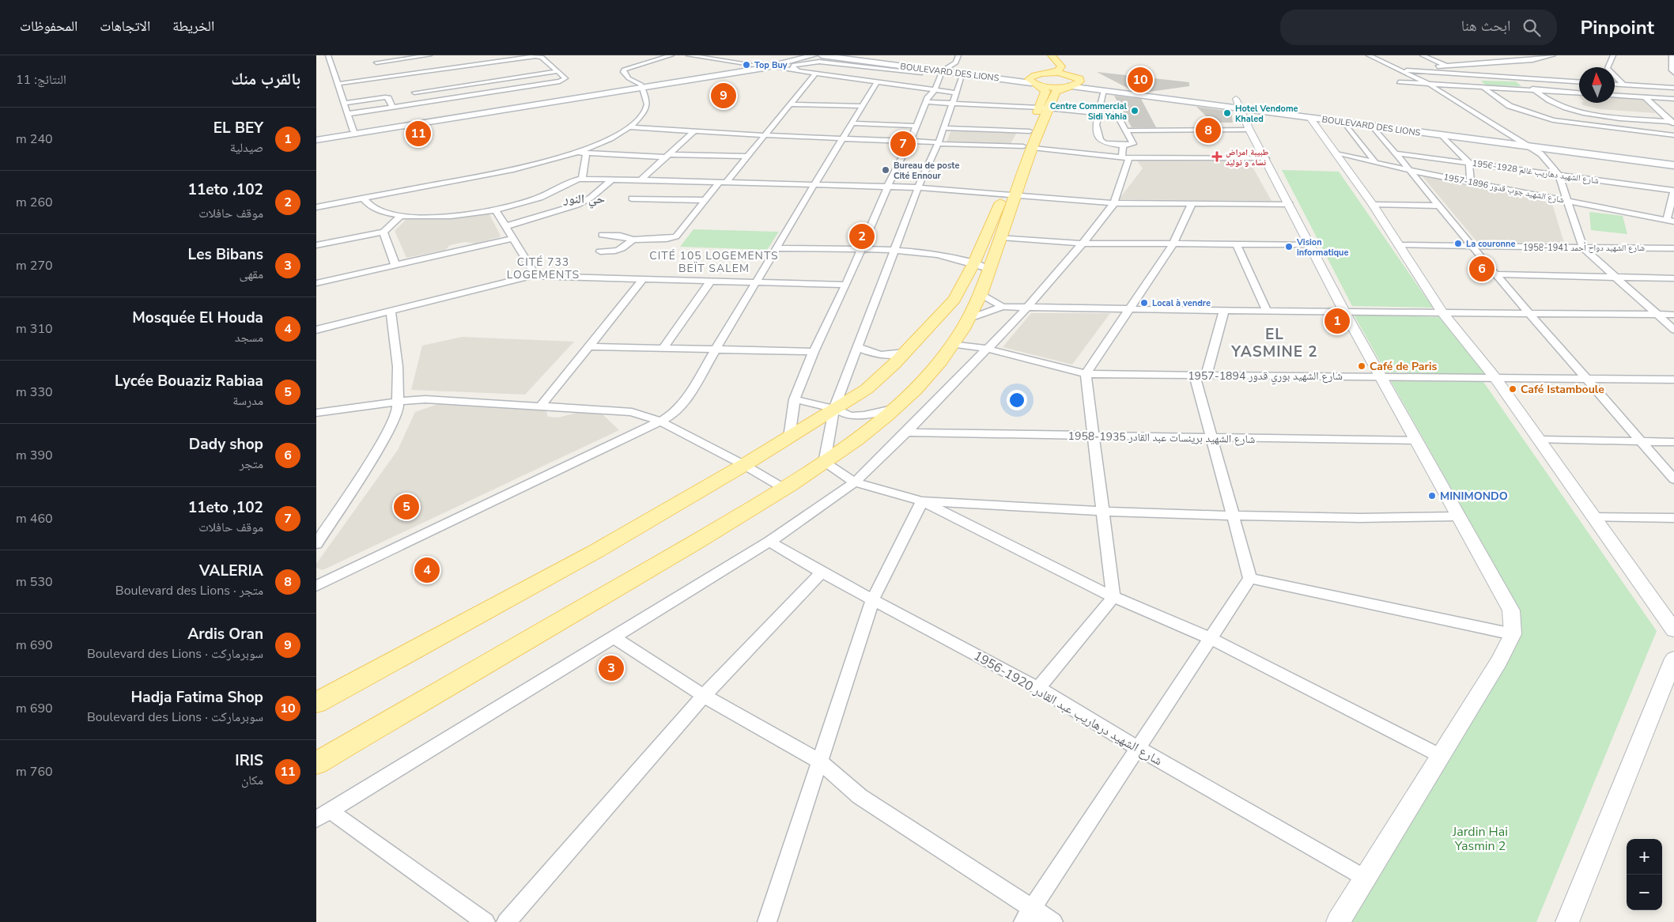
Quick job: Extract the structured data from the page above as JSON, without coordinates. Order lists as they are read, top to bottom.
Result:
{
  "streets": {
    "main road": ["BOULEVARD DES LIONS"],
    "street": [
      "شارع الشهيد دهاريب غالم 1928-1956",
      "شارع الشهيد جوب قدور 1896-1957",
      "شارع الشهيد دواح أحمد 1941-1958",
      "شارع الشهيد بوري قدور 1894-1957",
      "شارع الشهيد برينسات عبد القادر 1935-1958",
      "شارع الشهيد درهاريب عبد القادر 1920-1956"
    ]
  },
  "districts": [
    "حي النور",
    "CITÉ 105 LOGEMENTS BEÏT SALEM",
    "CITÉ 733 LOGEMENTS",
    "EL YASMINE 2"
  ],
  "parks": ["Jardin Hai Yasmin 2"],
  "places": {
    "other": [
      "Top Buy",
      "Centre Commercial Sidi Yahia",
      "Hotel Vendome Khaled",
      "Bureau de poste Cité Ennour",
      "La couronne",
      "Vision informatique",
      "Local à vendre",
      "Café de Paris",
      "Café Istamboule",
      "MINIMONDO"
    ],
    "health": ["طبيبة امراض نساء و توليد"]
  },
  "north": "top",
  "page": {
    "header": "Pinpoint",
    "search": "ابحث هنا",
    "nav": ["الخريطة", "الاتجاهات", "المحفوظات"],
    "heading": ["بالقرب منك", "النتائج: 11"],
    "pins": [
      "10",
      "9",
      "8",
      "11",
      "7",
      "2",
      "6",
      "1",
      "5",
      "4",
      "3"
    ],
    "list": [
      {
        "mark": "1",
        "name": "EL BEY",
        "note": "صيدلية",
        "value": "240 m"
      },
      {
        "mark": "2",
        "name": "102، 11eto",
        "note": "موقف حافلات",
        "value": "260 m"
      },
      {
        "mark": "3",
        "name": "Les Bibans",
        "note": "مقهى",
        "value": "270 m"
      },
      {
        "mark": "4",
        "name": "Mosquée El Houda",
        "note": "مسجد",
        "value": "310 m"
      },
      {
        "mark": "5",
        "name": "Lycée Bouaziz Rabiaa",
        "note": "مدرسة",
        "value": "330 m"
      },
      {
        "mark": "6",
        "name": "Dady shop",
        "note": "متجر",
        "value": "390 m"
      },
      {
        "mark": "7",
        "name": "102, 11eto",
        "note": "موقف حافلات",
        "value": "460 m"
      },
      {
        "mark": "8",
        "name": "VALERIA",
        "note": "متجر · Boulevard des Lions",
        "value": "530 m"
      },
      {
        "mark": "9",
        "name": "Ardis Oran",
        "note": "سوبرماركت · Boulevard des Lions",
        "value": "690 m"
      },
      {
        "mark": "10",
        "name": "Hadja Fatima Shop",
        "note": "سوبرماركت · Boulevard des Lions",
        "value": "690 m"
      },
      {
        "mark": "11",
        "name": "IRIS",
        "note": "مكان",
        "value": "760 m"
      }
    ],
    "map_buttons": ["+", "−"]
  }
}
